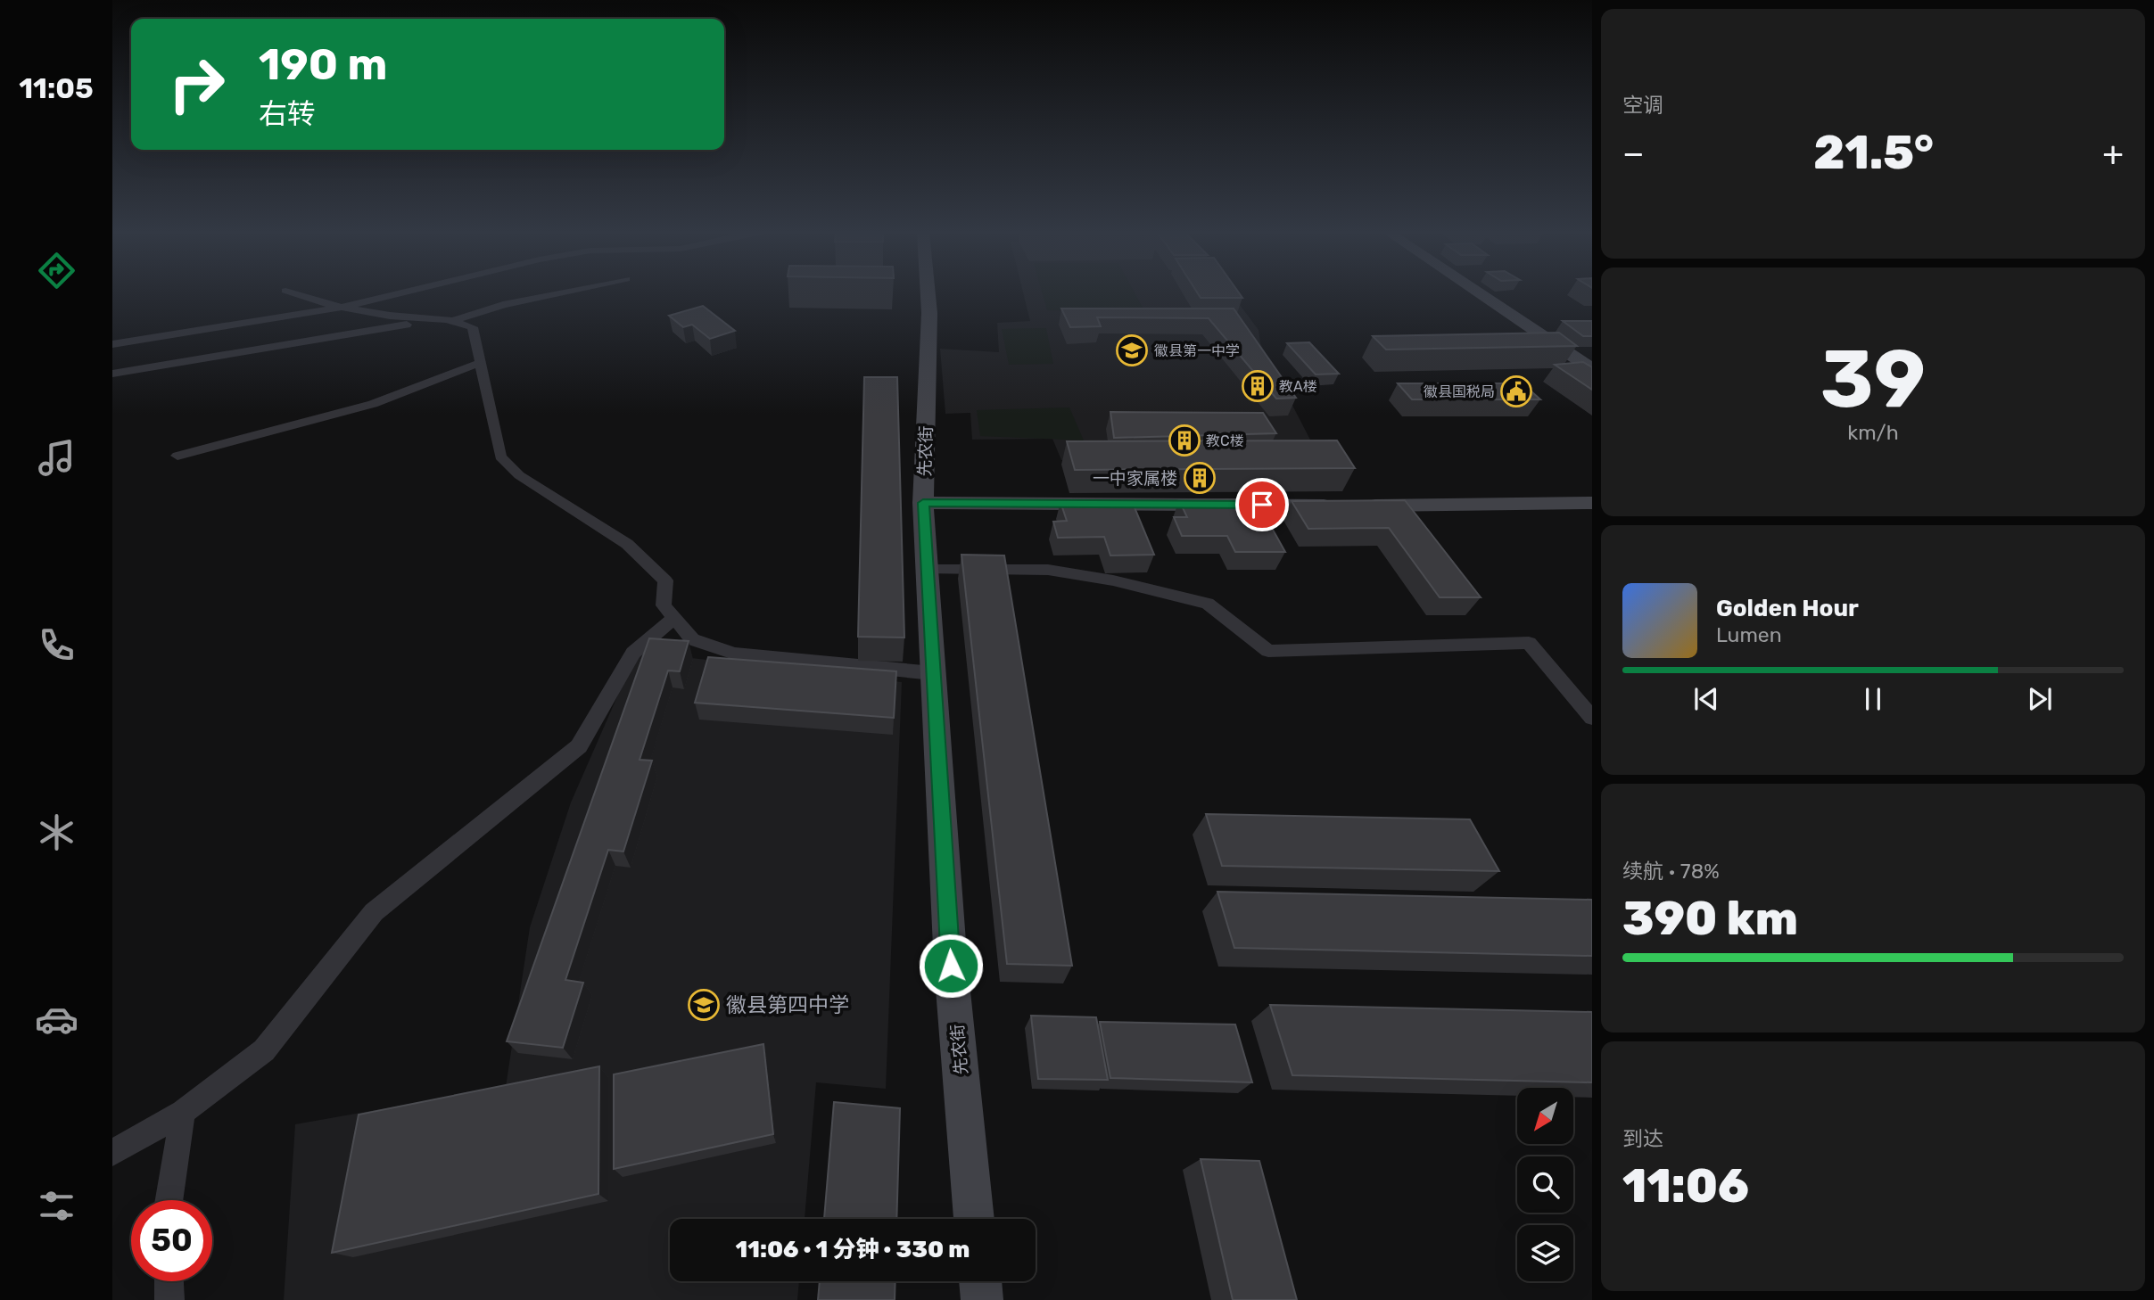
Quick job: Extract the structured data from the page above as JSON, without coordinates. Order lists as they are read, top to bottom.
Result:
{
  "streets": {
    "main road": ["先农街"]
  },
  "places": {
    "school or university": ["徽县第一中学", "徽县第四中学"],
    "building": ["教A楼", "教C楼", "一中家属楼"],
    "public building": ["徽县国税局"]
  },
  "north": "bottom left",
  "page": {
    "tabs": "11:05",
    "tile": [
      "空调",
      ["39", "km/h"],
      ["续航 · 78%", "390 km"],
      ["到达", "11:06"]
    ],
    "turn": ["190 m", "右转"],
    "heat": ["−", "21.5°", "+"],
    "song": ["Golden Hour", "Lumen"],
    "limit": "50",
    "trip": "11:06 · 1 分钟 · 330 m"
  }
}
